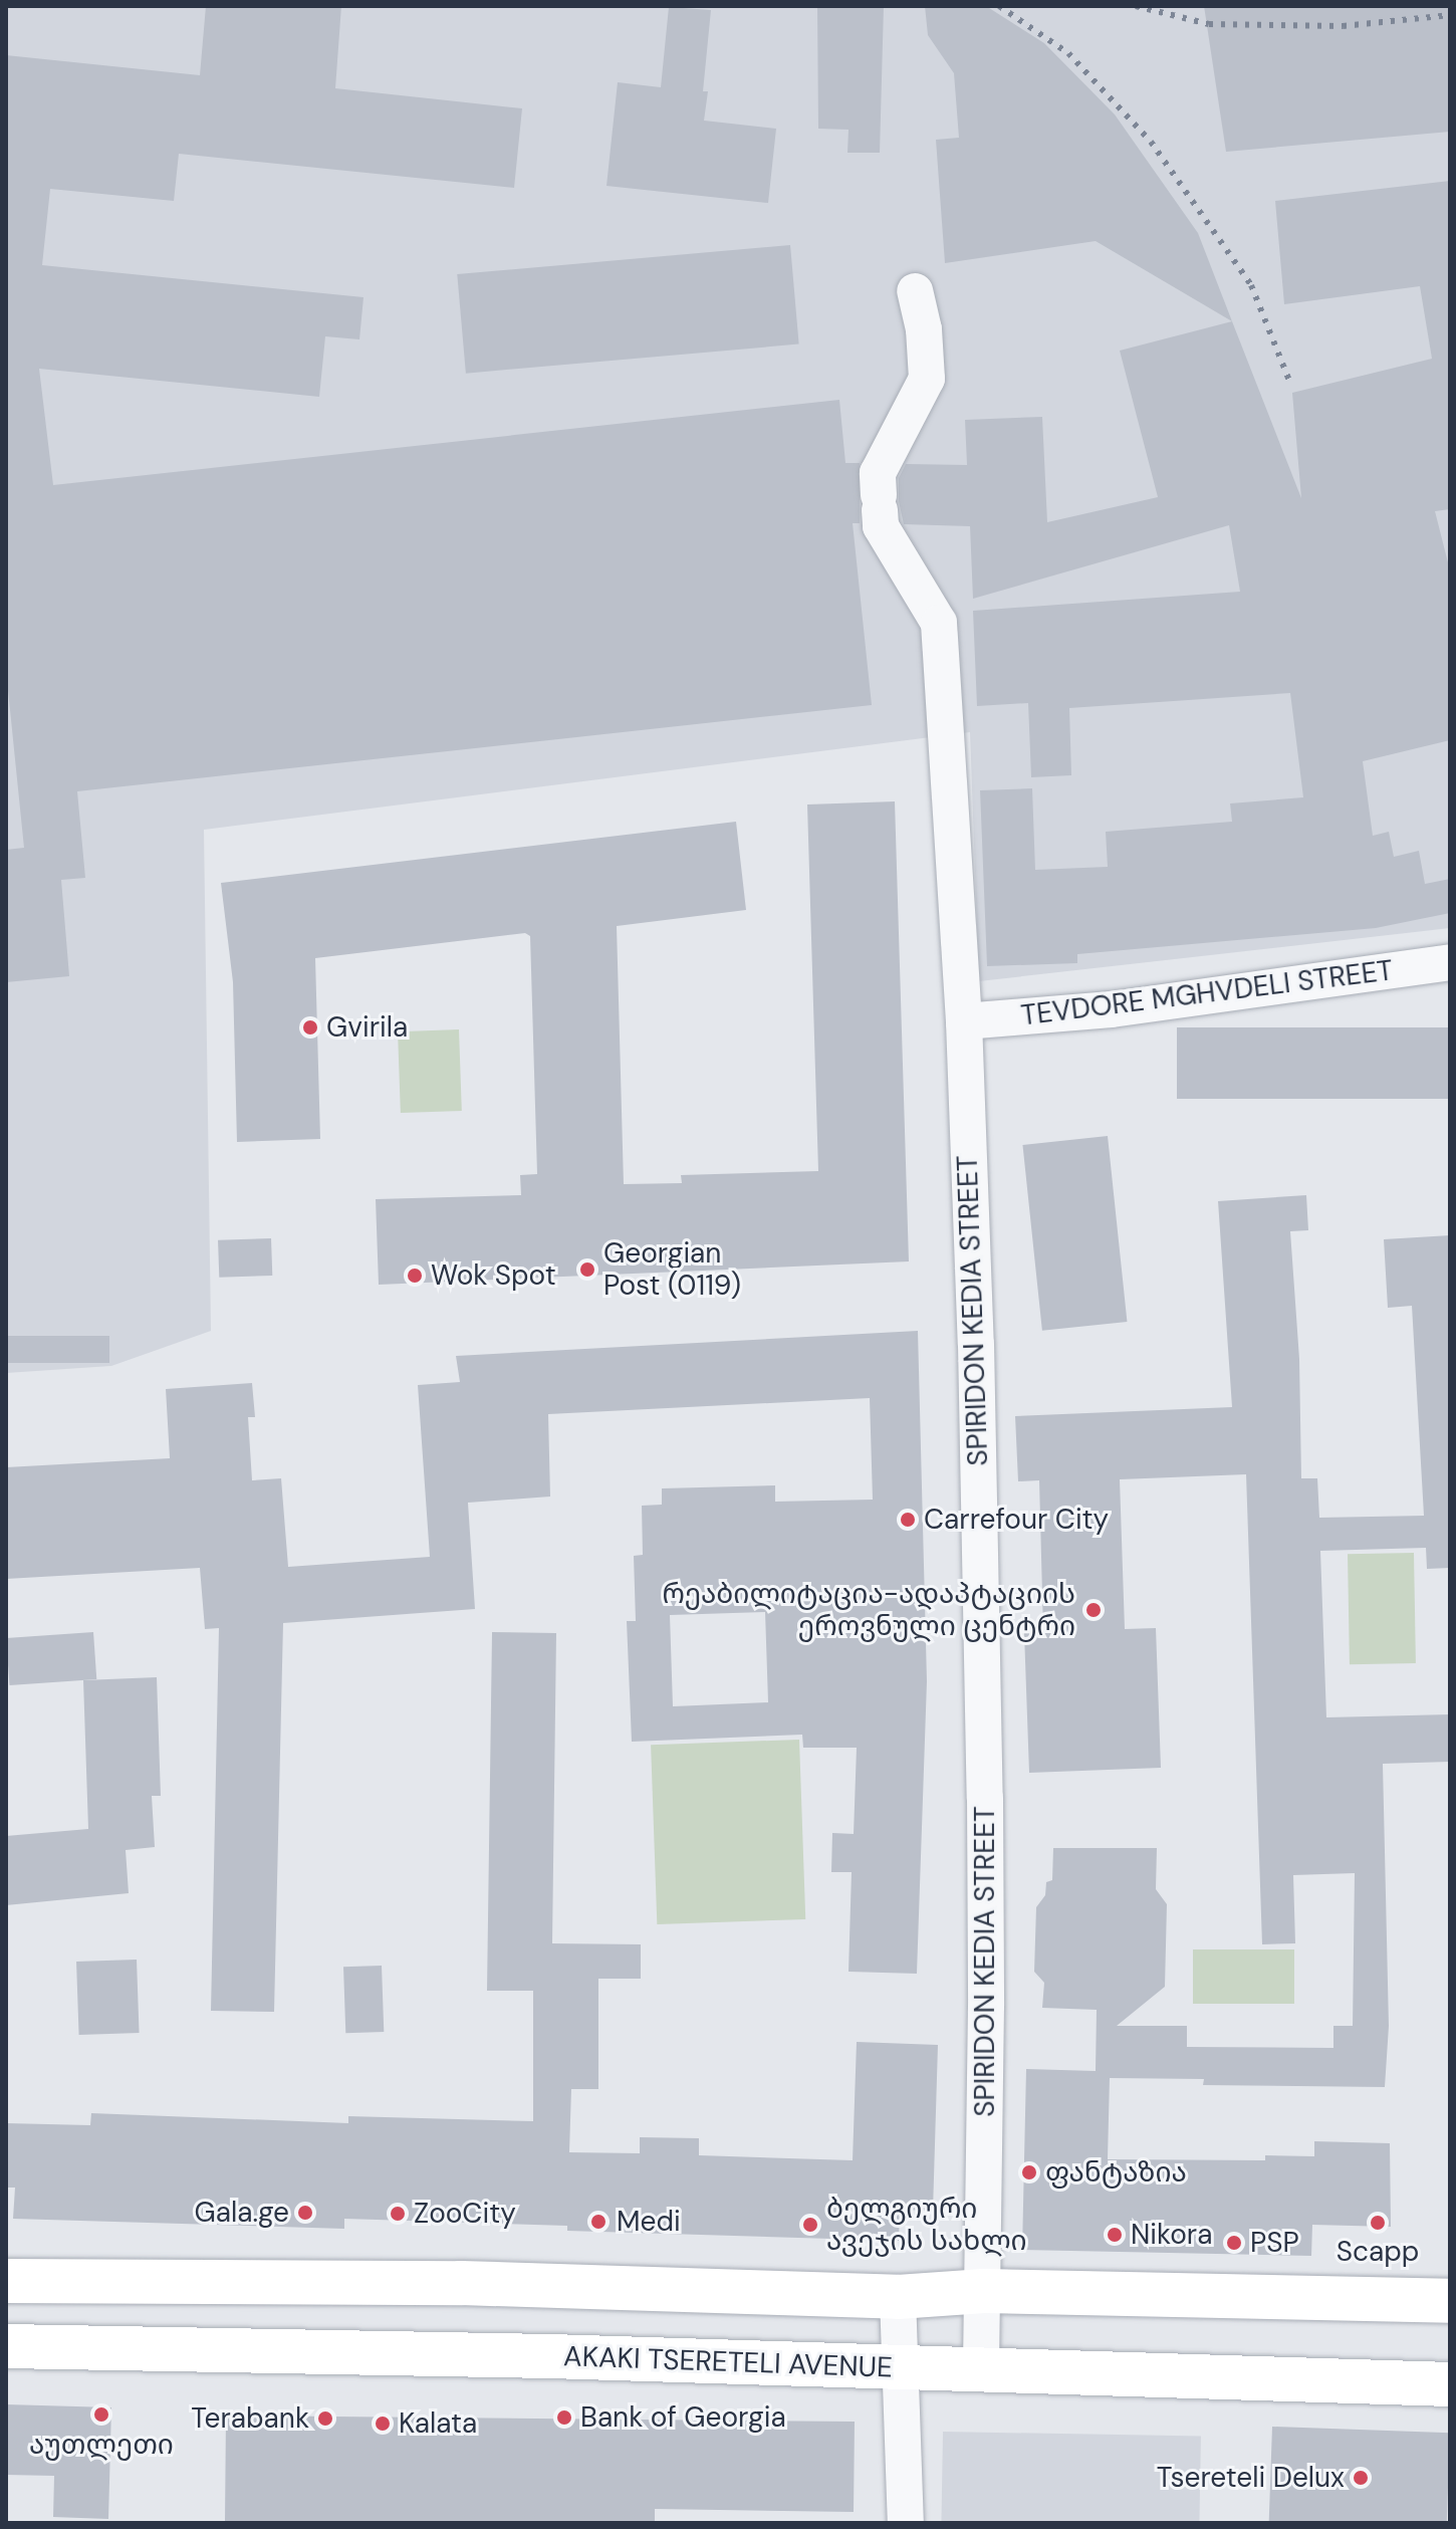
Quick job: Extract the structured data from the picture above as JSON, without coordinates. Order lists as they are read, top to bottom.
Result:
{
  "streets": {
    "main road": ["AKAKI TSERETELI AVENUE"],
    "street": ["TEVDORE MGHVDELI STREET", "SPIRIDON KEDIA STREET"]
  },
  "crossings": [
    ["TEVDORE MGHVDELI STREET", "SPIRIDON KEDIA STREET"],
    ["SPIRIDON KEDIA STREET", "AKAKI TSERETELI AVENUE"]
  ],
  "places": [
    "Gvirila",
    "Georgian Post (0119)",
    "Wok Spot",
    "Carrefour City",
    "რეაბილიტაცია-ადაპტაციის ეროვნული ცენტრი",
    "ფანტაზია",
    "Gala.ge",
    "ZooCity",
    "Medi",
    "Scapp",
    "ბელგიური ავეჯის სახლი",
    "Nikora",
    "PSP",
    "აუთლეთი",
    "Bank of Georgia",
    "Terabank",
    "Kalata",
    "Tsereteli Delux"
  ]
}
